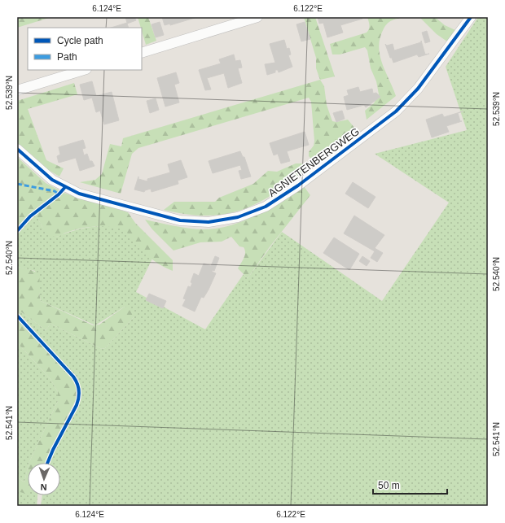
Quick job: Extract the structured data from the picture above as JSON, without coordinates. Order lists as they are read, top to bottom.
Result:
{
  "streets": {
    "street": ["AGNIETENBERGWEG"]
  },
  "legend": ["Cycle path", "Path"],
  "scale_bar": "50 m",
  "north": "bottom",
  "coordinates": [
    "6.124°E",
    "6.122°E",
    "52.539°N",
    "52.540°N",
    "52.541°N"
  ]
}
